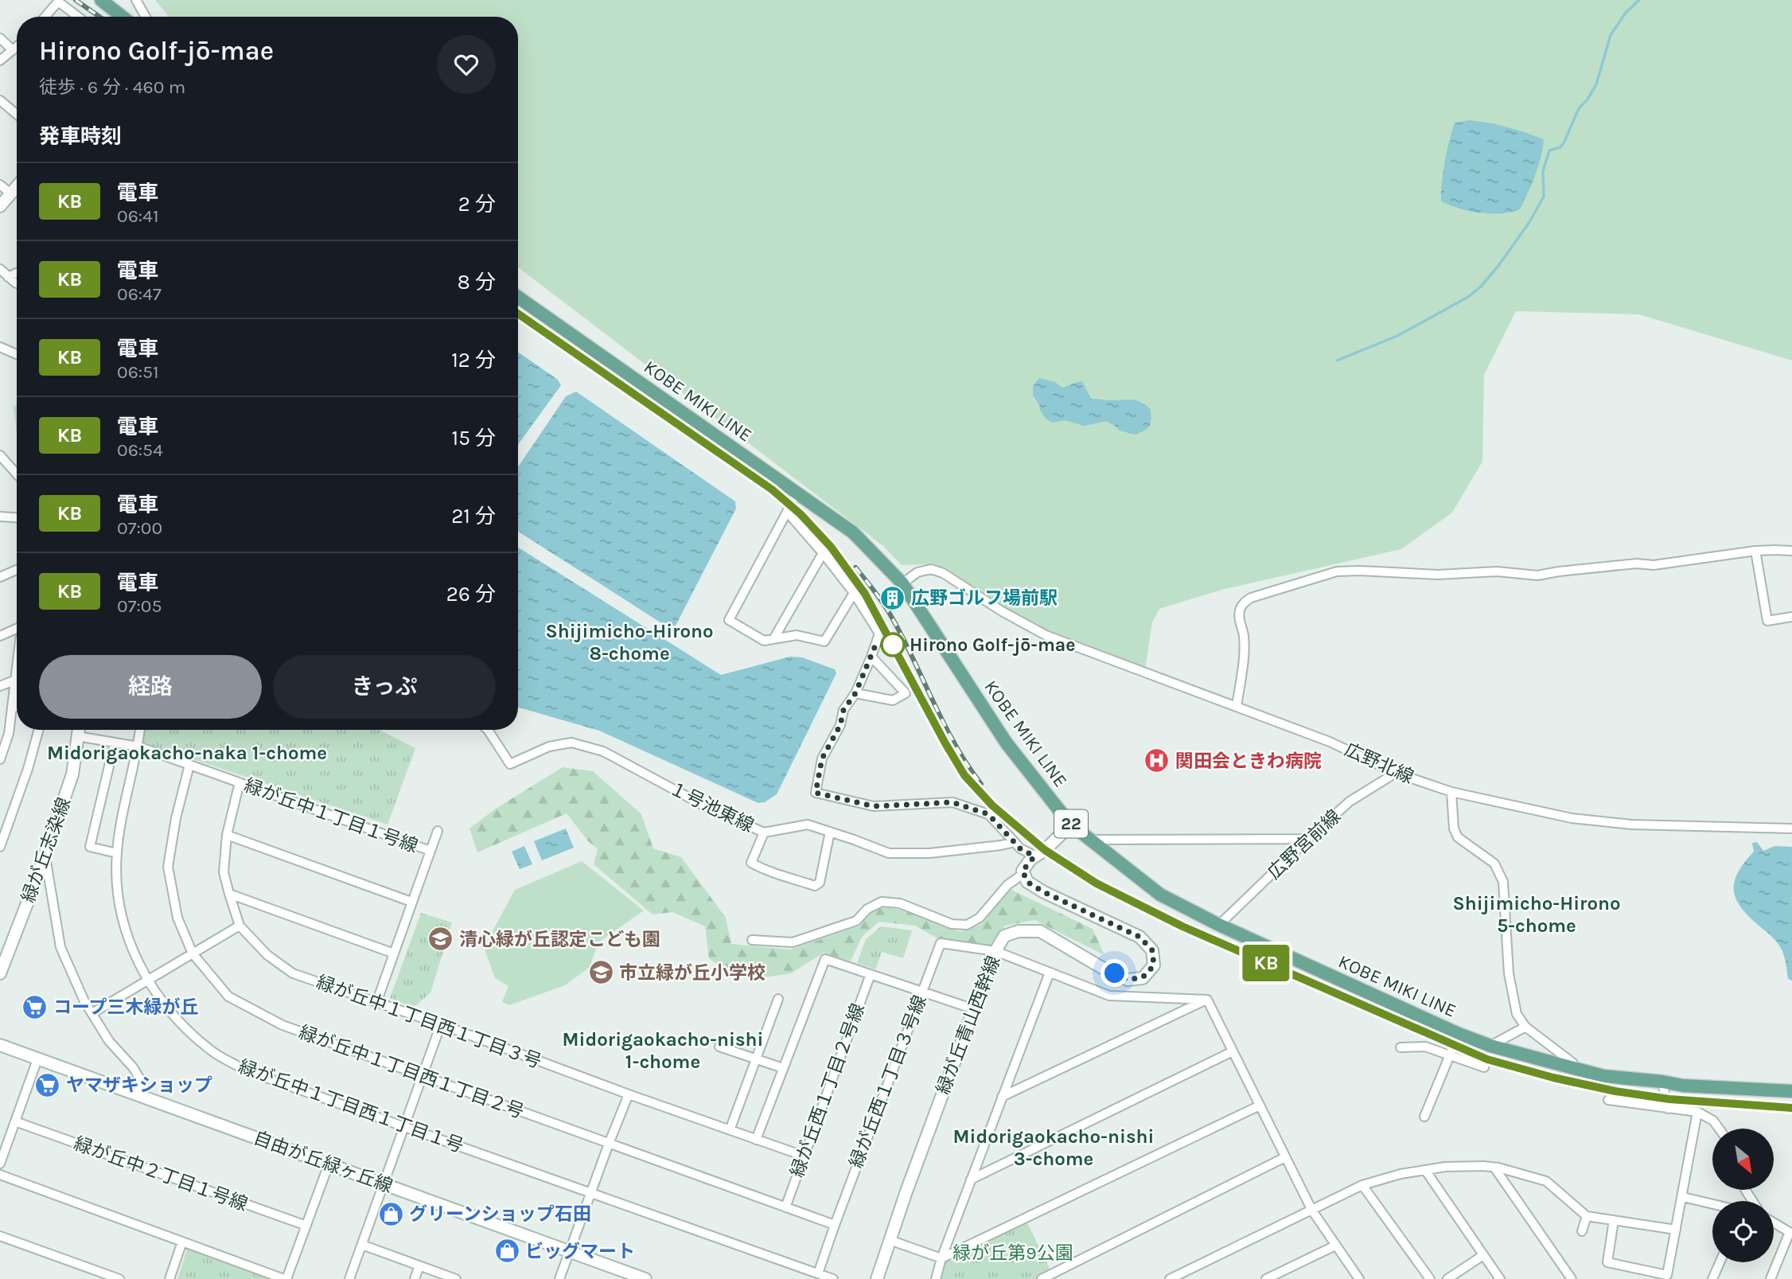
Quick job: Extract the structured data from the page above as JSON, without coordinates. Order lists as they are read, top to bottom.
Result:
{
  "streets": {
    "main road": ["KOBE MIKI LINE", "22"],
    "street": [
      "広野北線",
      "１号池東線",
      "緑が丘中１丁目１号線",
      "広野宮前線",
      "緑が丘志染線",
      "緑が丘中１丁目西１丁目３号",
      "緑が丘青山西幹線",
      "緑が丘中１丁目西１丁目２号",
      "緑が丘西１丁目３号線",
      "緑が丘西１丁目２号線",
      "緑が丘中１丁目西１丁目１号",
      "自由が丘緑ヶ丘線",
      "緑が丘中２丁目１号線"
    ]
  },
  "crossings": [
    ["KOBE MIKI LINE", "広野北線"],
    ["KOBE MIKI LINE", "広野宮前線"],
    ["広野北線", "広野宮前線"],
    ["緑が丘中１丁目１号線", "緑が丘志染線"],
    ["緑が丘中１丁目１号線", "緑が丘中１丁目西１丁目３号"],
    ["緑が丘中１丁目１号線", "緑が丘中１丁目西１丁目２号"],
    ["緑が丘中１丁目１号線", "緑が丘中１丁目西１丁目１号"],
    ["緑が丘中１丁目西１丁目３号", "緑が丘西１丁目２号線"],
    ["緑が丘青山西幹線", "緑が丘西１丁目３号線"],
    ["緑が丘中１丁目西１丁目２号", "緑が丘西１丁目３号線"],
    ["緑が丘中１丁目西１丁目２号", "緑が丘西１丁目２号線"],
    ["緑が丘西１丁目３号線", "緑が丘中１丁目西１丁目１号"]
  ],
  "districts": [
    "Shijimicho-Hirono 8-chome",
    "Midorigaokacho-naka 1-chome",
    "Shijimicho-Hirono 5-chome",
    "Midorigaokacho-nishi 1-chome",
    "Midorigaokacho-nishi 3-chome"
  ],
  "parks": ["緑が丘第9公園"],
  "places": {
    "building": ["広野ゴルフ場前駅"],
    "other": ["Hirono Golf-jō-mae"],
    "hospital": ["関田会ときわ病院"],
    "school or university": ["清心緑が丘認定こども園", "市立緑が丘小学校"],
    "supermarket": ["コープ三木緑が丘", "ヤマザキショップ"],
    "shop": ["グリーンショップ石田", "ビッグマート"]
  },
  "north": "bottom right",
  "page": {
    "on_map": "KB",
    "heading": [
      ["Hirono Golf-jō-mae", "徒歩 · 6 分 · 460 m"],
      "発車時刻"
    ],
    "list": [
      {
        "mark": "KB",
        "name": "電車",
        "note": "06:41",
        "value": "2 分"
      },
      {
        "mark": "KB",
        "name": "電車",
        "note": "06:47",
        "value": "8 分"
      },
      {
        "mark": "KB",
        "name": "電車",
        "note": "06:51",
        "value": "12 分"
      },
      {
        "mark": "KB",
        "name": "電車",
        "note": "06:54",
        "value": "15 分"
      },
      {
        "mark": "KB",
        "name": "電車",
        "note": "07:00",
        "value": "21 分"
      },
      {
        "mark": "KB",
        "name": "電車",
        "note": "07:05",
        "value": "26 分"
      }
    ],
    "buttons": ["経路", "きっぷ"]
  }
}
